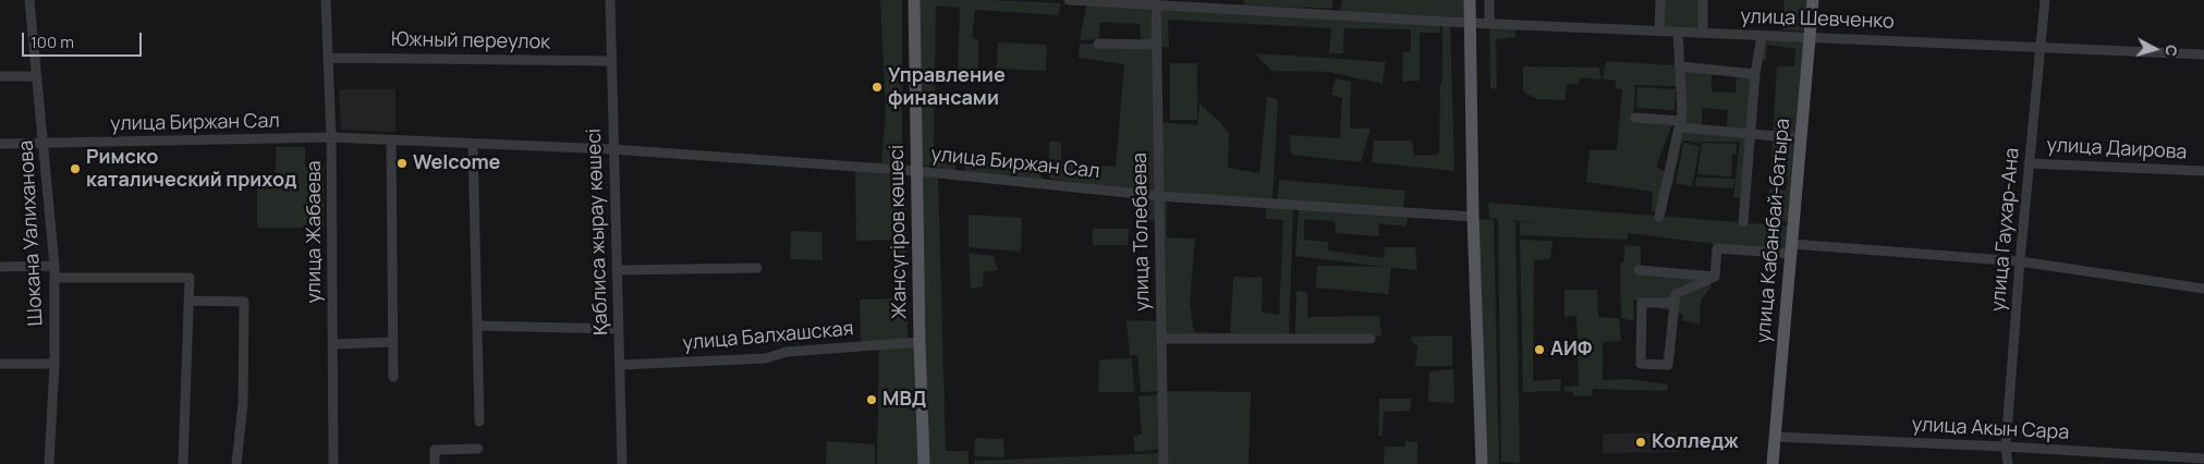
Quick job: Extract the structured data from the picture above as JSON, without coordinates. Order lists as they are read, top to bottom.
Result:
{
  "streets": {
    "main road": ["улица Кабанбай-батыра", "Жансүгіров көшесі"],
    "street": [
      "улица Шевченко",
      "Южный переулок",
      "улица Биржан Сал",
      "улица Даирова",
      "улица Гаухар-Ана",
      "улица Жабаева",
      "Қаблиса жырау көшесі",
      "улица Толебаева",
      "Шокана Уалиханова",
      "улица Балхашская",
      "улица Акын Сара"
    ]
  },
  "crossings": [
    ["улица Шевченко", "улица Гаухар-Ана"],
    ["улица Шевченко", "улица Кабанбай-батыра"],
    ["улица Шевченко", "улица Толебаева"],
    ["Южный переулок", "улица Жабаева"],
    ["Южный переулок", "Қаблиса жырау көшесі"],
    ["улица Биржан Сал", "улица Жабаева"],
    ["улица Биржан Сал", "Қаблиса жырау көшесі"],
    ["улица Биржан Сал", "Жансүгіров көшесі"],
    ["улица Биржан Сал", "улица Толебаева"],
    ["улица Биржан Сал", "Шокана Уалиханова"],
    ["улица Даирова", "улица Гаухар-Ана"],
    ["улица Гаухар-Ана", "улица Акын Сара"],
    ["улица Кабанбай-батыра", "улица Акын Сара"],
    ["Қаблиса жырау көшесі", "улица Балхашская"],
    ["Жансүгіров көшесі", "улица Балхашская"]
  ],
  "places": [
    "Управление финансами",
    "Welcome",
    "Римско каталический приход",
    "АИФ",
    "МВД",
    "Колледж"
  ],
  "scale_bar": "100 m",
  "north": "right"
}
